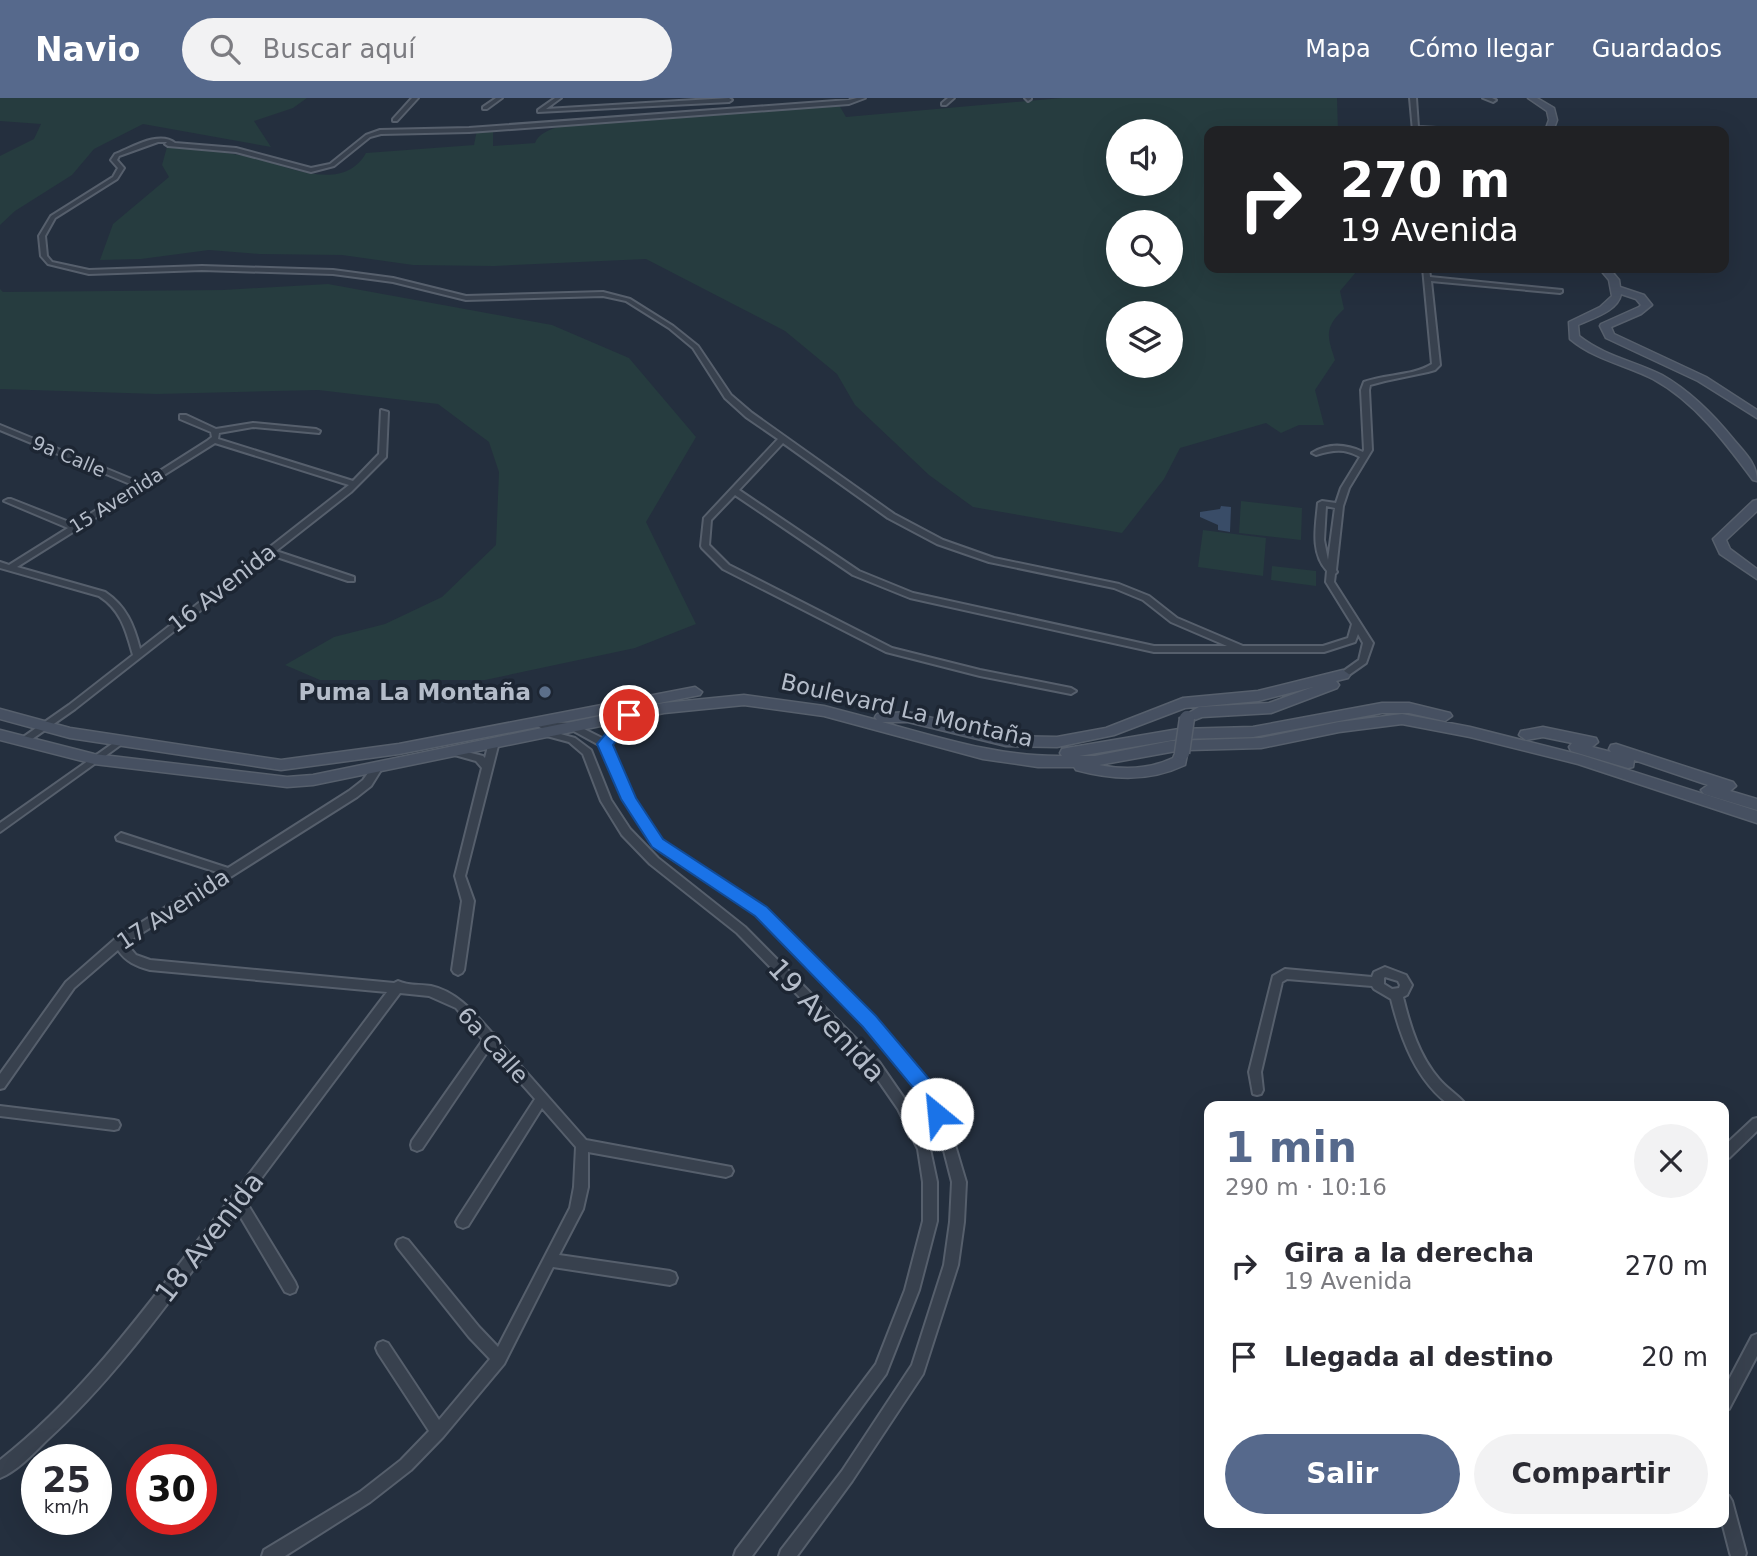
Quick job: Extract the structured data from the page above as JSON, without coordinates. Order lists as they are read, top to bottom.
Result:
{
  "streets": {
    "main road": ["Boulevard La Montaña"],
    "street": [
      "9a Calle",
      "15 Avenida",
      "16 Avenida",
      "17 Avenida",
      "19 Avenida",
      "6a Calle",
      "18 Avenida"
    ]
  },
  "crossings": [
    ["9a Calle", "15 Avenida"],
    ["16 Avenida", "Boulevard La Montaña"],
    ["Boulevard La Montaña", "17 Avenida"],
    ["Boulevard La Montaña", "19 Avenida"],
    ["17 Avenida", "6a Calle"],
    ["6a Calle", "18 Avenida"]
  ],
  "places": ["Puma La Montaña"],
  "page": {
    "header": "Navio",
    "search": "Buscar aquí",
    "nav": ["Mapa", "Cómo llegar", "Guardados"],
    "turn": ["270 m", "19 Avenida"],
    "heading": ["1 min", "290 m · 10:16"],
    "list": [
      {
        "name": "Gira a la derecha",
        "note": "19 Avenida",
        "value": "270 m"
      },
      {
        "name": "Llegada al destino",
        "value": "20 m"
      }
    ],
    "buttons": ["Salir", "Compartir"],
    "speed": "25 km/h",
    "limit": "30"
  }
}
